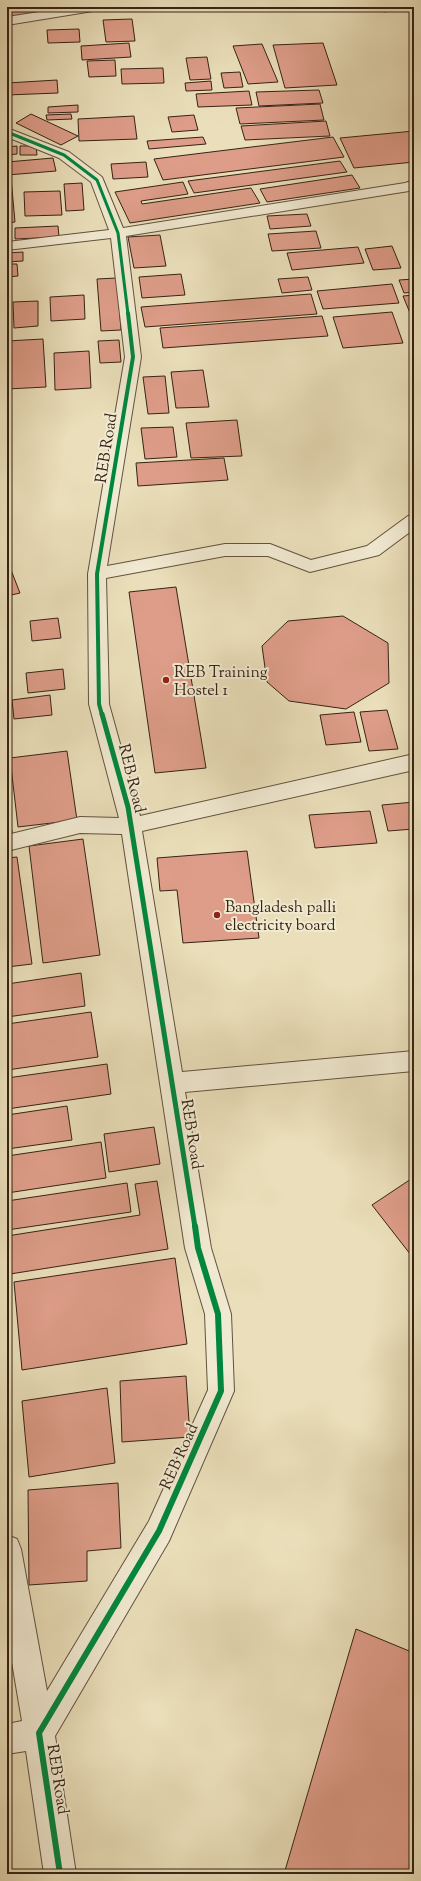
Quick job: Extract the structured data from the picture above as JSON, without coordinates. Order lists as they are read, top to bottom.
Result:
{
  "streets": {
    "street": ["REB Road"]
  },
  "places": ["REB Training Hostel 1", "Bangladesh palli electricity board"]
}
